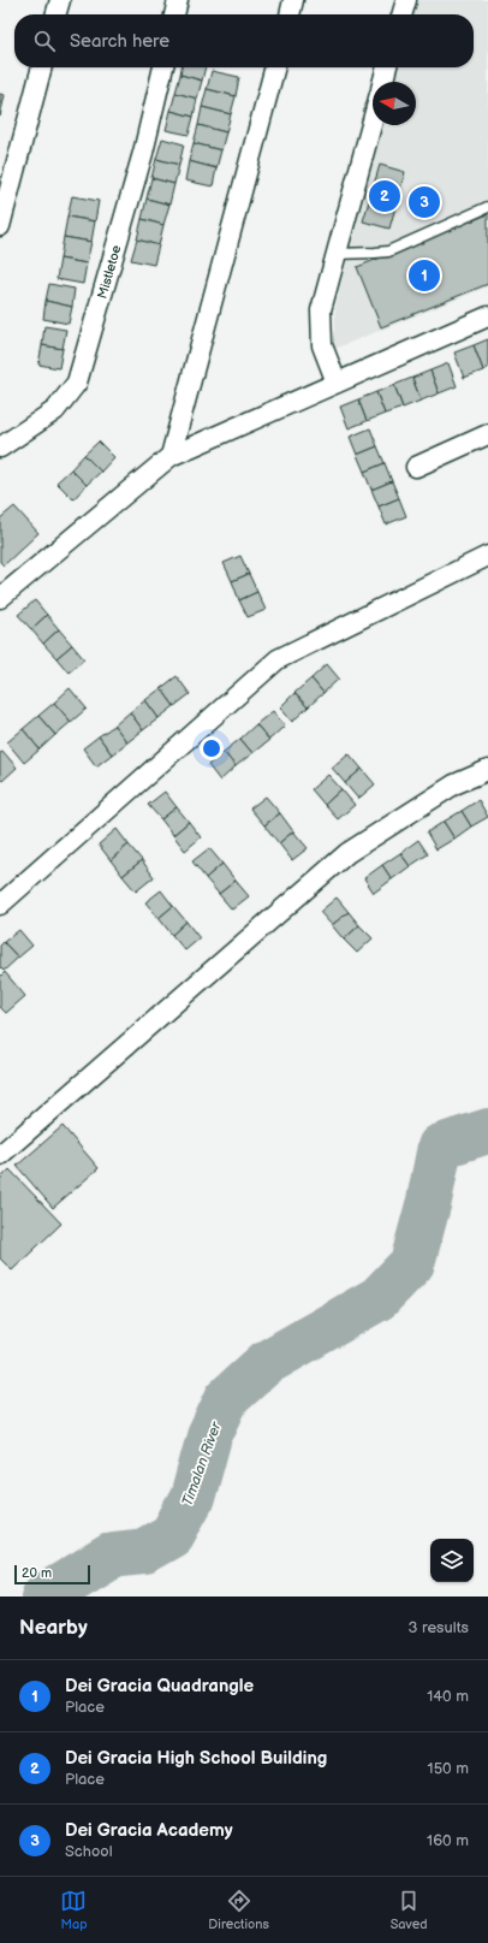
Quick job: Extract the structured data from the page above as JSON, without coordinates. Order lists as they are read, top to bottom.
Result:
{
  "streets": {
    "street": ["Mistletoe"]
  },
  "water": ["Timalan River"],
  "scale_bar": "20 m",
  "north": "left",
  "page": {
    "search": "Search here",
    "pins": ["2", "3", "1"],
    "scale": "20 m",
    "heading": ["Nearby", "3 results"],
    "list": [
      {
        "mark": "1",
        "name": "Dei Gracia Quadrangle",
        "note": "Place",
        "value": "140 m"
      },
      {
        "mark": "2",
        "name": "Dei Gracia High School Building",
        "note": "Place",
        "value": "150 m"
      },
      {
        "mark": "3",
        "name": "Dei Gracia Academy",
        "note": "School",
        "value": "160 m"
      }
    ],
    "nav": ["Map", "Directions", "Saved"]
  }
}
